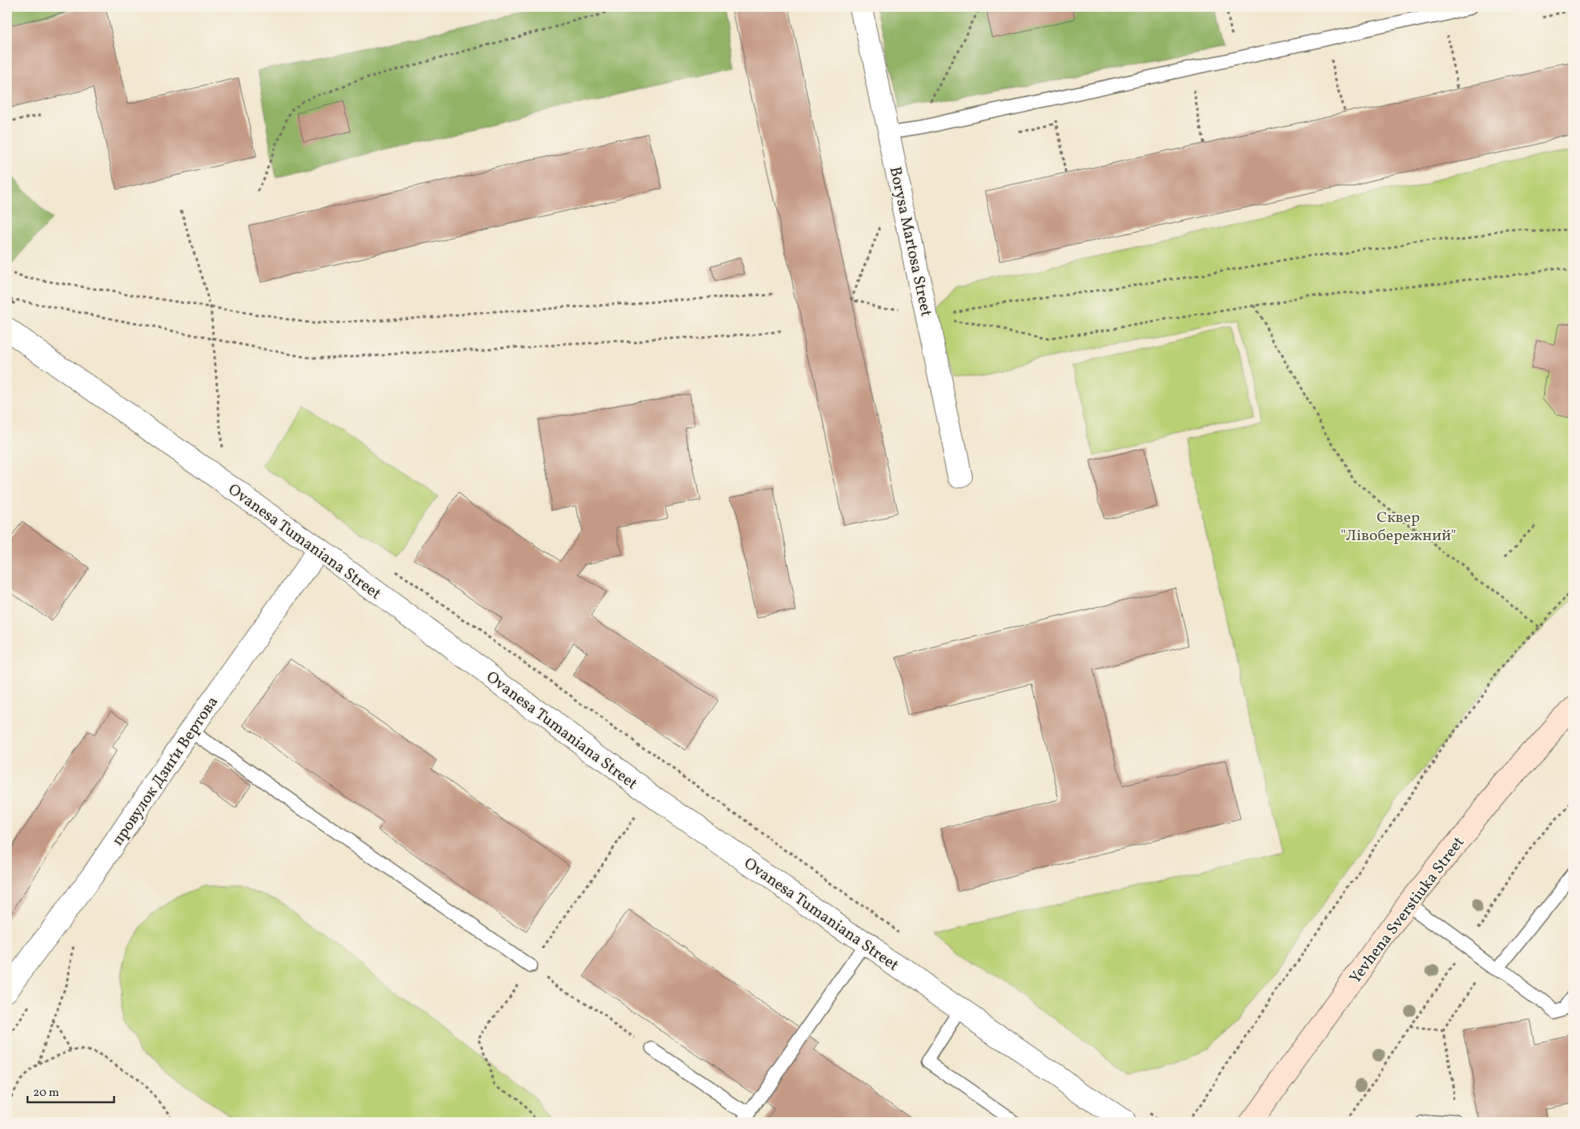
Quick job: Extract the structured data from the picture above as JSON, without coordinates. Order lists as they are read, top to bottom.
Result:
{
  "streets": {
    "main road": ["Yevhena Sverstiuka Street"],
    "street": ["Borysa Martosa Street", "Ovanesa Tumaniana Street", "провулок Дзиґи Вертова"]
  },
  "crossings": [
    ["Ovanesa Tumaniana Street", "провулок Дзиґи Вертова"]
  ],
  "parks": ["Сквер \"Лівобережний\""],
  "scale_bar": "20 m"
}
